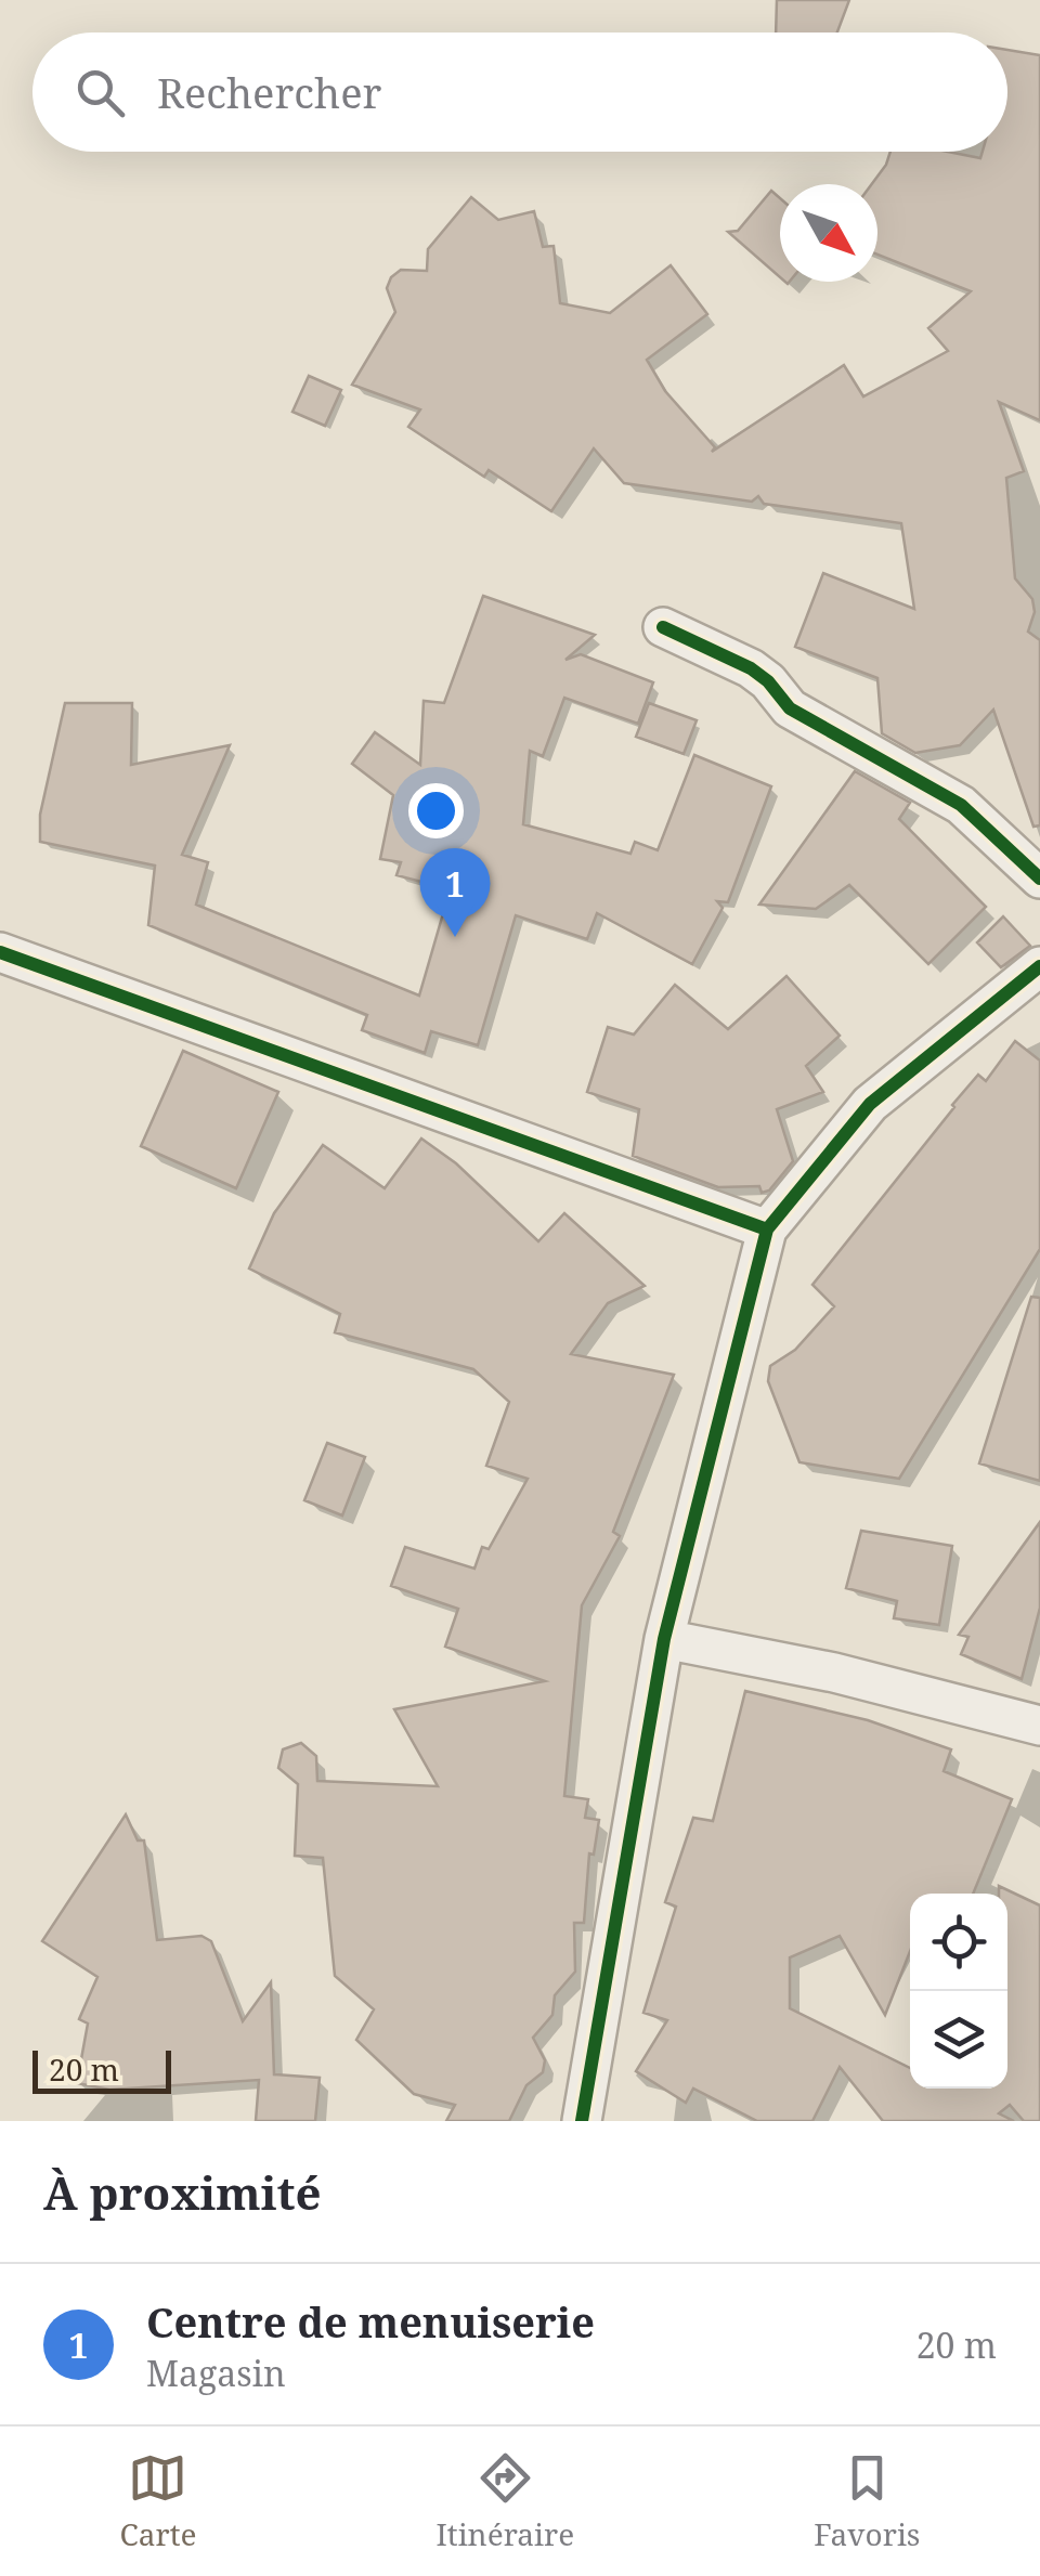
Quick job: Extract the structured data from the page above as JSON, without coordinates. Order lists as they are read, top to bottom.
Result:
{
  "scale_bar": "20 m",
  "north": "bottom right",
  "page": {
    "search": "Rechercher",
    "pins": "1",
    "scale": "20 m",
    "heading": "À proximité",
    "list": [
      {
        "mark": "1",
        "name": "Centre de menuiserie",
        "note": "Magasin",
        "value": "20 m"
      }
    ],
    "nav": ["Carte", "Itinéraire", "Favoris"]
  }
}
